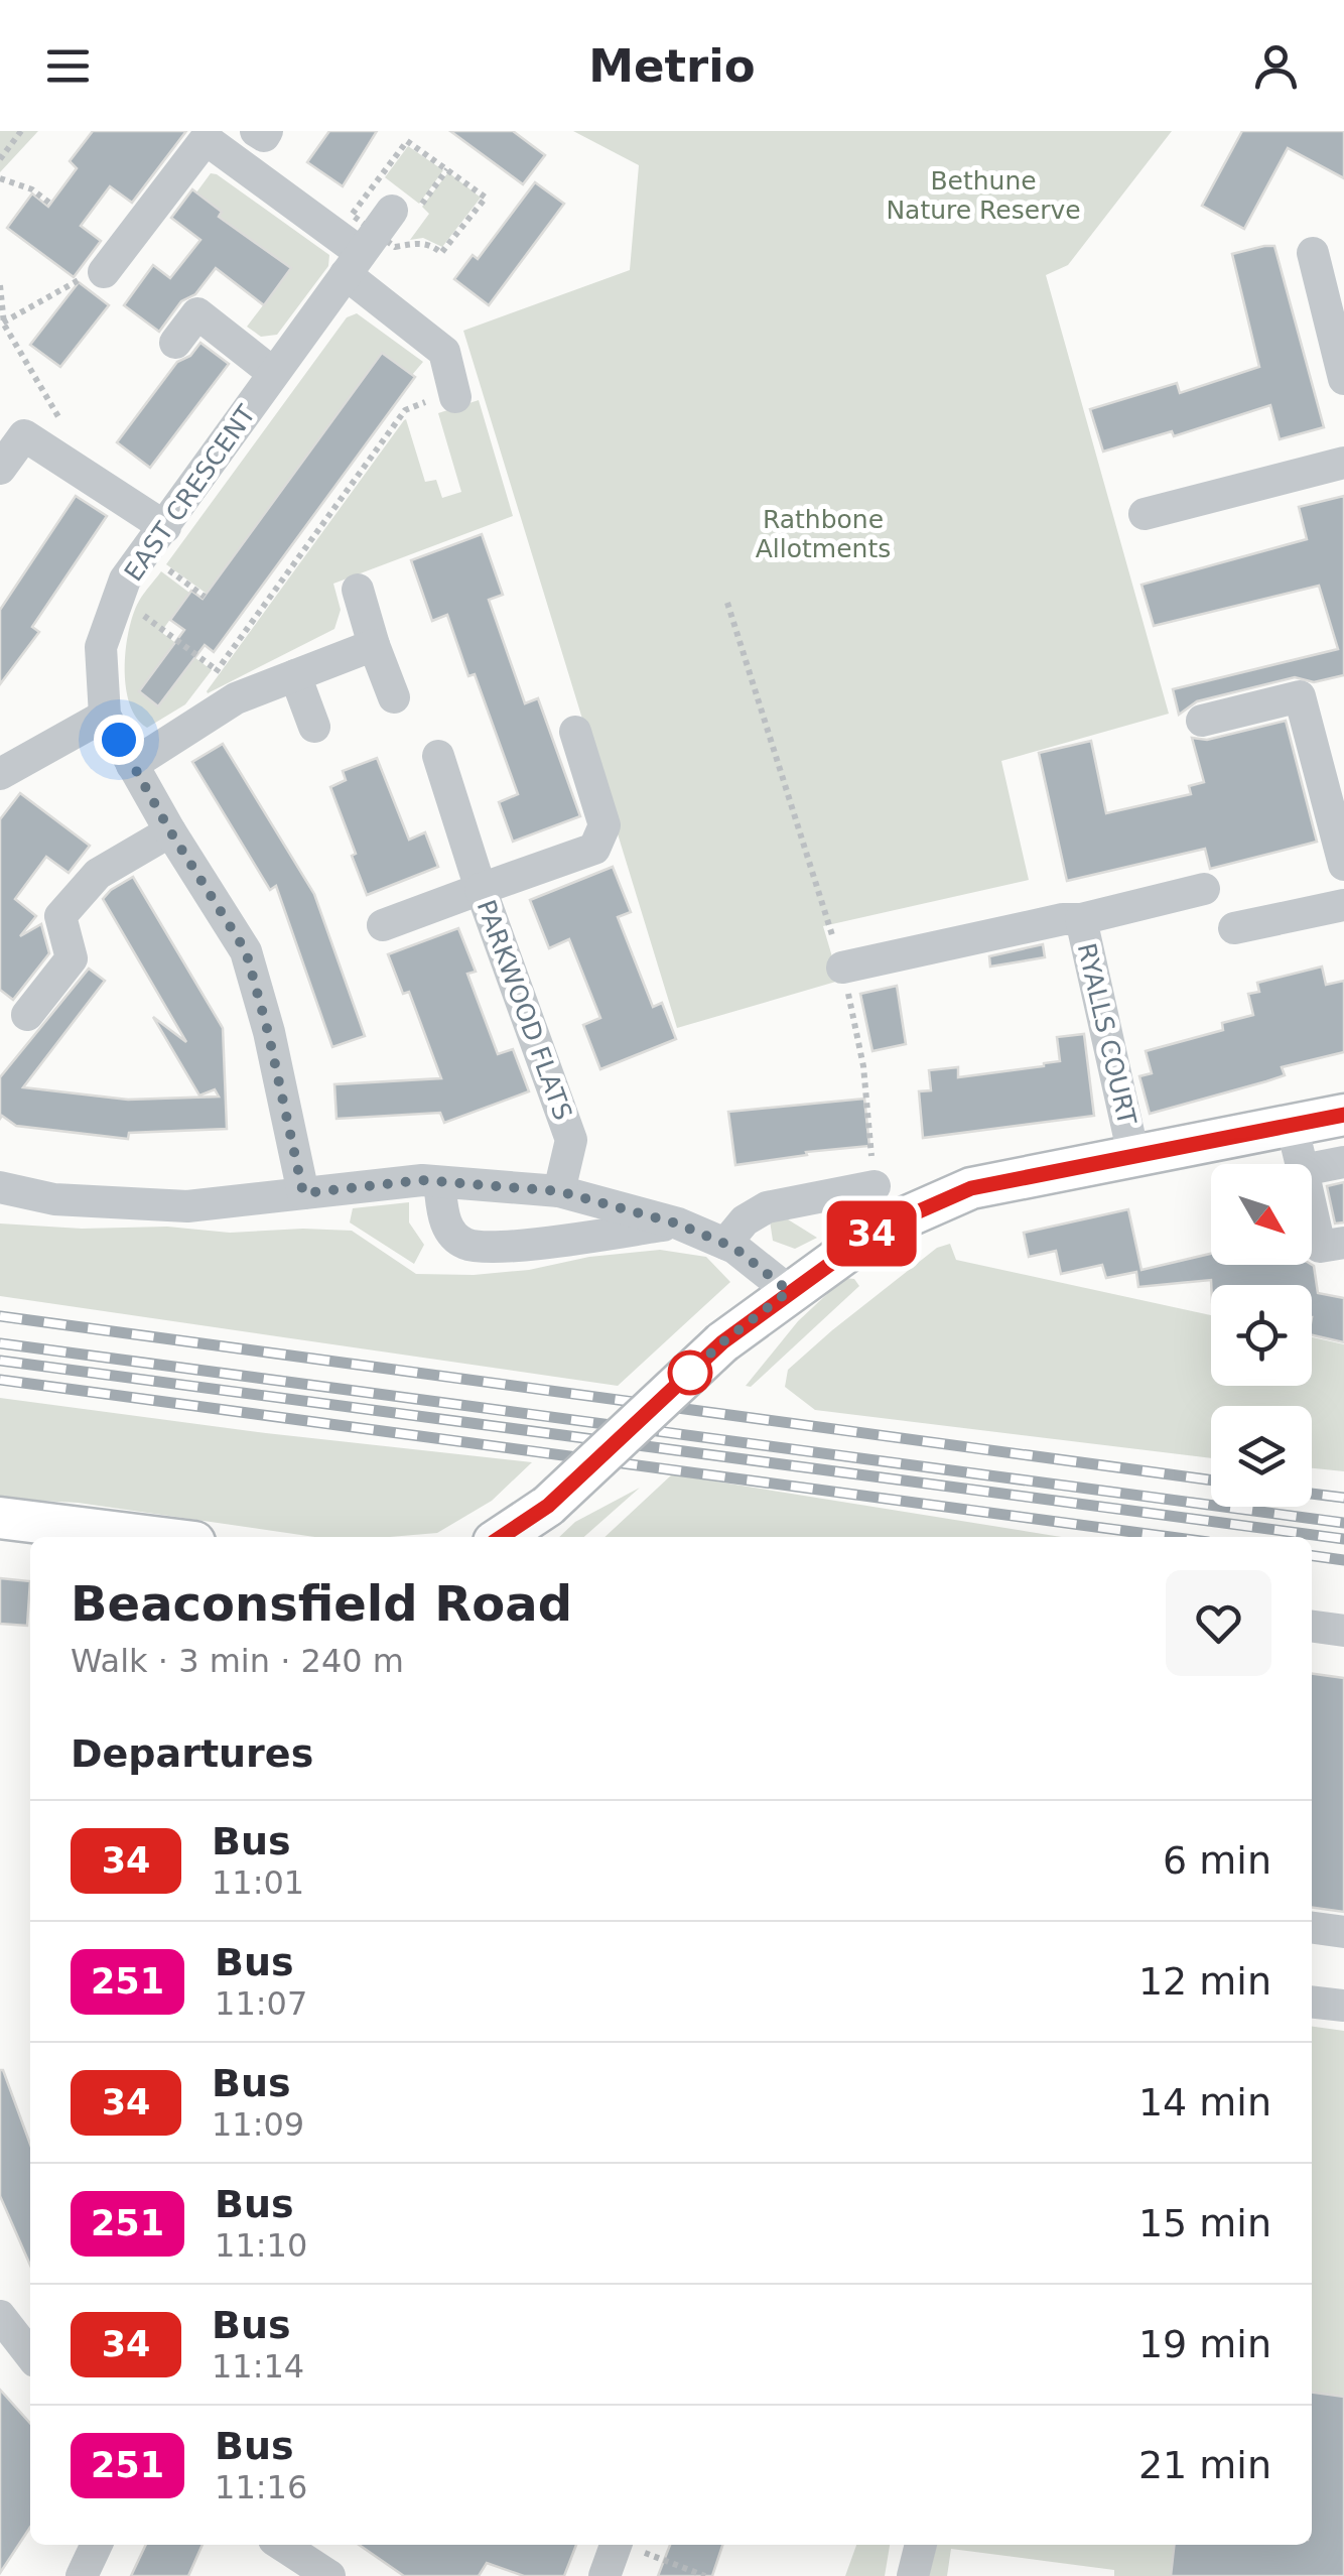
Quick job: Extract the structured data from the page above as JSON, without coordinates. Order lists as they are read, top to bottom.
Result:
{
  "streets": {
    "street": ["EAST CRESCENT", "PARKWOOD FLATS", "RYALLS COURT"]
  },
  "parks": ["Bethune Nature Reserve", "Rathbone Allotments"],
  "lines": ["bus line 34"],
  "north": "bottom right",
  "page": {
    "header": "Metrio",
    "on_map": "34",
    "heading": [
      ["Beaconsfield Road", "Walk · 3 min · 240 m"],
      "Departures"
    ],
    "list": [
      {
        "mark": "34",
        "name": "Bus",
        "note": "11:01",
        "value": "6 min"
      },
      {
        "mark": "251",
        "name": "Bus",
        "note": "11:07",
        "value": "12 min"
      },
      {
        "mark": "34",
        "name": "Bus",
        "note": "11:09",
        "value": "14 min"
      },
      {
        "mark": "251",
        "name": "Bus",
        "note": "11:10",
        "value": "15 min"
      },
      {
        "mark": "34",
        "name": "Bus",
        "note": "11:14",
        "value": "19 min"
      },
      {
        "mark": "251",
        "name": "Bus",
        "note": "11:16",
        "value": "21 min"
      }
    ]
  }
}
